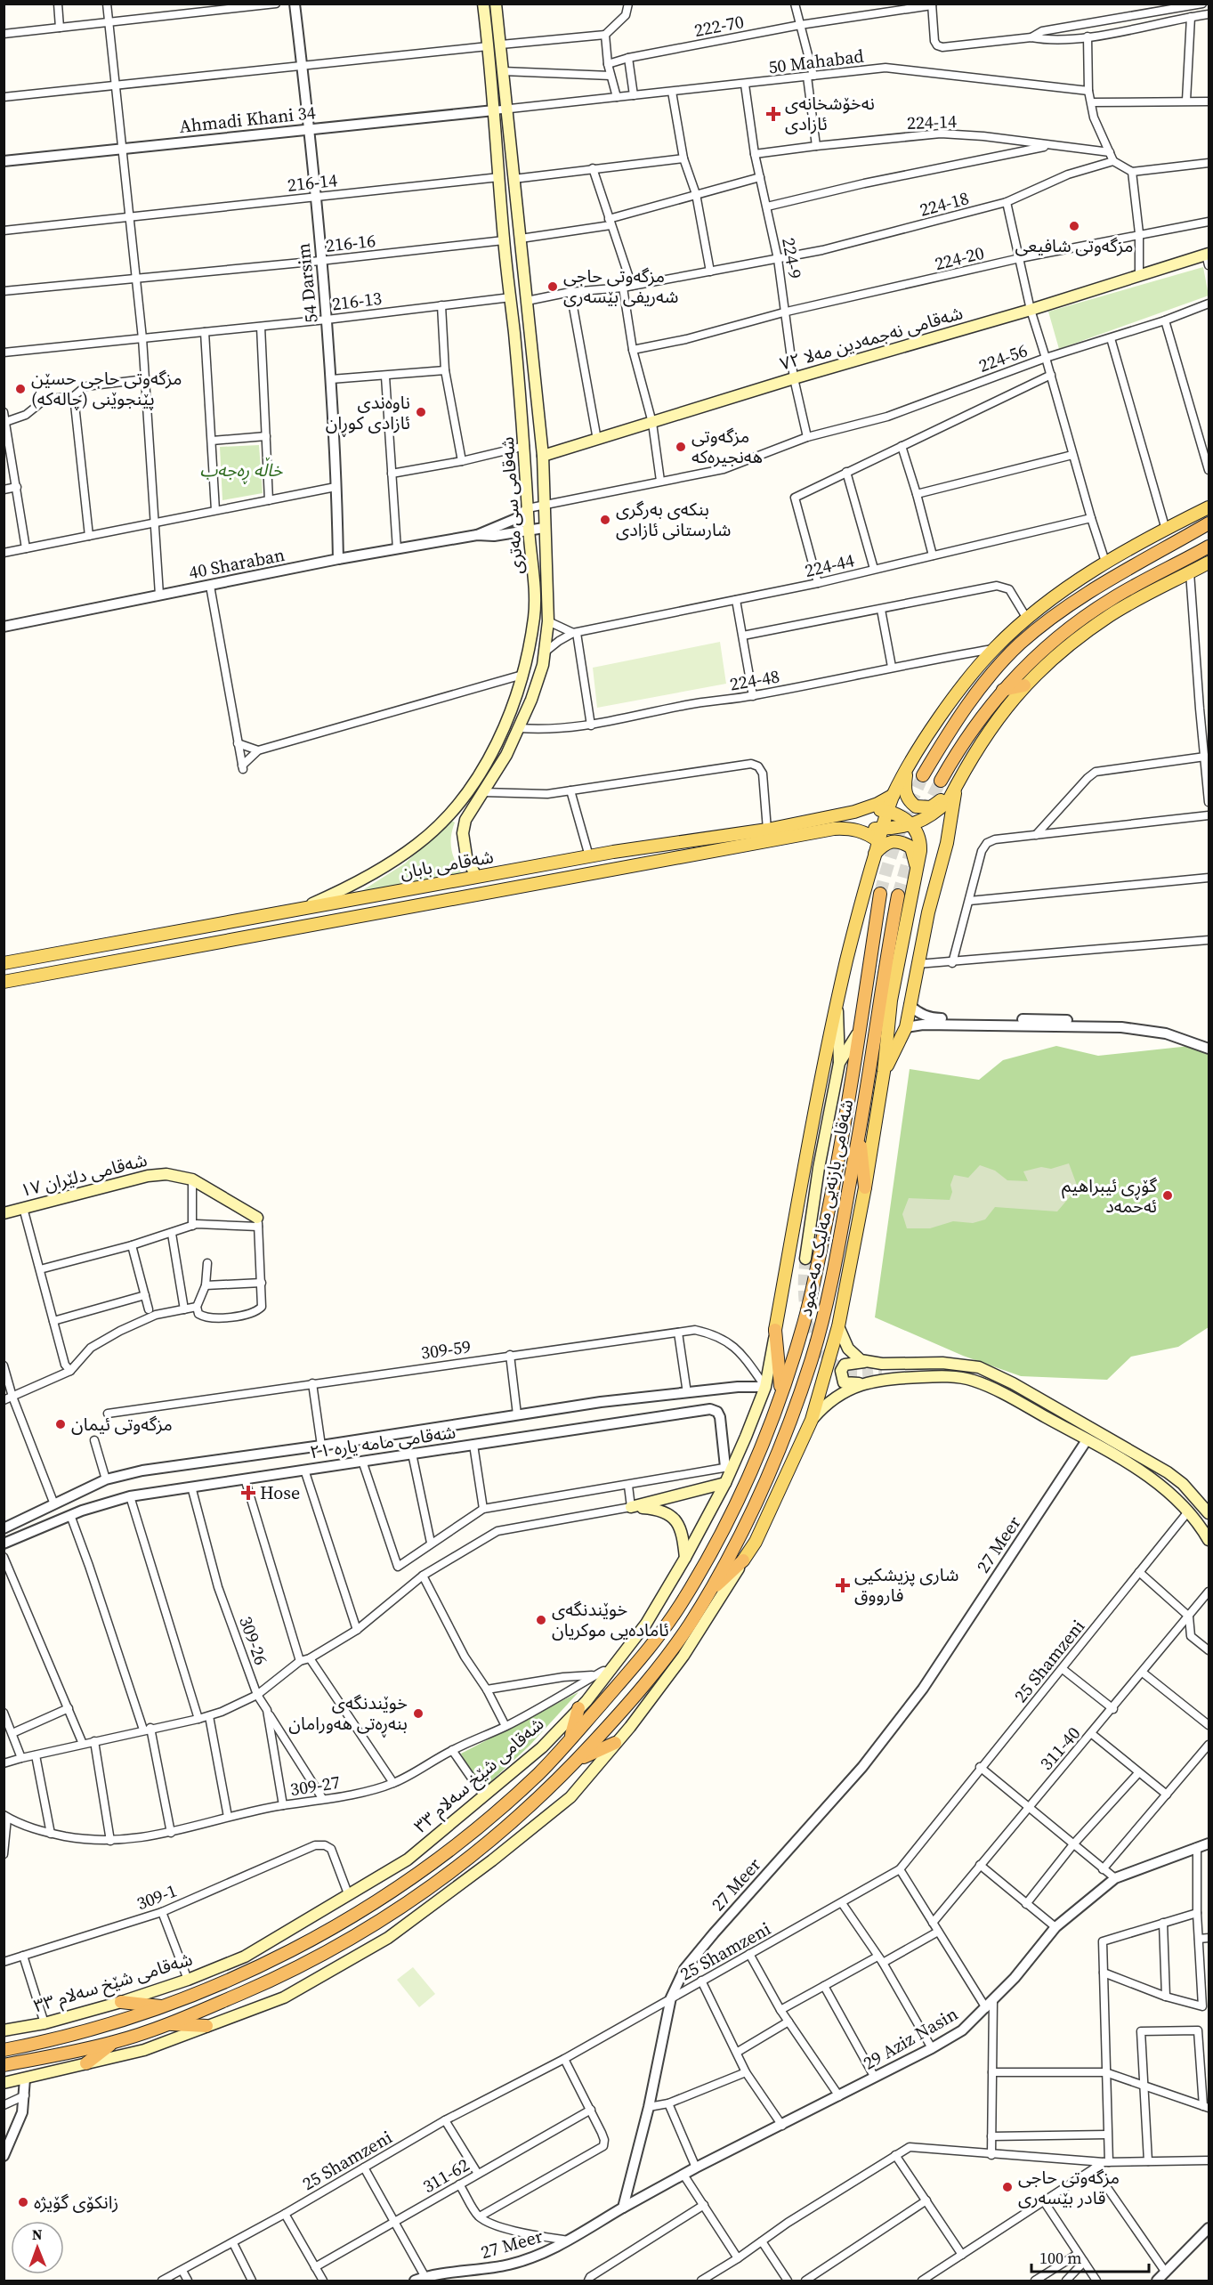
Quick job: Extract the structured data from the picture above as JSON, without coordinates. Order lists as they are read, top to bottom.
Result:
{
  "streets": {
    "highway": ["شەقامی بازنەیی مەلیک مەحمود"],
    "main road": [
      "شەقامی نەجمەدین مەلا ٧٢",
      "شەقامی سی مەتری",
      "شەقامی بابان",
      "شەقامی دلێران ١٧",
      "شەقامی شێخ سەلام ٣٣"
    ],
    "street": [
      "222-70",
      "50 Mahabad",
      "Ahmadi Khani 34",
      "224-14",
      "216-14",
      "224-18",
      "216-16",
      "224-9",
      "224-20",
      "54 Darsim",
      "216-13",
      "224-56",
      "40 Sharaban",
      "224-44",
      "224-48",
      "309-59",
      "شەقامی مامە یارە ٢١",
      "27 Meer",
      "309-26",
      "25 Shamzeni",
      "311-40",
      "309-27",
      "309-1",
      "29 Aziz Nasin",
      "311-62"
    ]
  },
  "crossings": [
    ["50 Mahabad", "Ahmadi Khani 34"],
    ["50 Mahabad", "224-9"],
    ["50 Mahabad", "شەقامی سی مەتری"],
    ["Ahmadi Khani 34", "54 Darsim"],
    ["Ahmadi Khani 34", "شەقامی سی مەتری"],
    ["224-14", "224-9"],
    ["216-14", "54 Darsim"],
    ["216-14", "شەقامی سی مەتری"],
    ["224-18", "224-9"],
    ["224-18", "شەقامی سی مەتری"],
    ["216-16", "54 Darsim"],
    ["216-16", "شەقامی سی مەتری"],
    ["224-9", "224-20"],
    ["224-9", "شەقامی نەجمەدین مەلا ٧٢"],
    ["224-9", "224-56"],
    ["54 Darsim", "216-13"],
    ["54 Darsim", "40 Sharaban"],
    ["216-13", "شەقامی سی مەتری"],
    ["شەقامی نەجمەدین مەلا ٧٢", "شەقامی سی مەتری"],
    ["224-56", "شەقامی سی مەتری"],
    ["224-56", "40 Sharaban"],
    ["شەقامی سی مەتری", "40 Sharaban"],
    ["شەقامی سی مەتری", "224-44"],
    ["شەقامی سی مەتری", "224-48"],
    ["شەقامی سی مەتری", "شەقامی بابان"],
    ["309-59", "شەقامی مامە یارە ٢١"],
    ["309-59", "شەقامی شێخ سەلام ٣٣"],
    ["شەقامی مامە یارە ٢١", "309-26"],
    ["شەقامی مامە یارە ٢١", "شەقامی شێخ سەلام ٣٣"],
    ["27 Meer", "25 Shamzeni"],
    ["27 Meer", "29 Aziz Nasin"],
    ["309-26", "309-27"],
    ["شەقامی شێخ سەلام ٣٣", "309-27"],
    ["شەقامی شێخ سەلام ٣٣", "309-1"]
  ],
  "parks": ["خاڵە ڕەجەب"],
  "places": {
    "health": ["نەخۆشخانەی ئازادی", "Hose", "شاری پزیشکیی فارووق"],
    "other": [
      "مزگەوتی شافیعی",
      "مزگەوتی حاجی شەریفی بێسەری",
      "مزگەوتی حاجی حسێن پێنجوێنی (چالەکە)",
      "ناوەندی ئازادی کوڕان",
      "مزگەوتی ھەنجیرەکە",
      "بنکەی بەرگری شارستانی ئازادی",
      "گۆڕی ئیبراھیم ئەحمەد",
      "مزگەوتی ئیمان",
      "خوێندنگەی ئامادەیی موکریان",
      "خوێندنگەی بنەڕەتی هەورامان",
      "مزگەوتی حاجی قادر بێسەری",
      "زانکۆی گۆیژە"
    ]
  },
  "scale_bar": "100 m",
  "north": "top"
}
